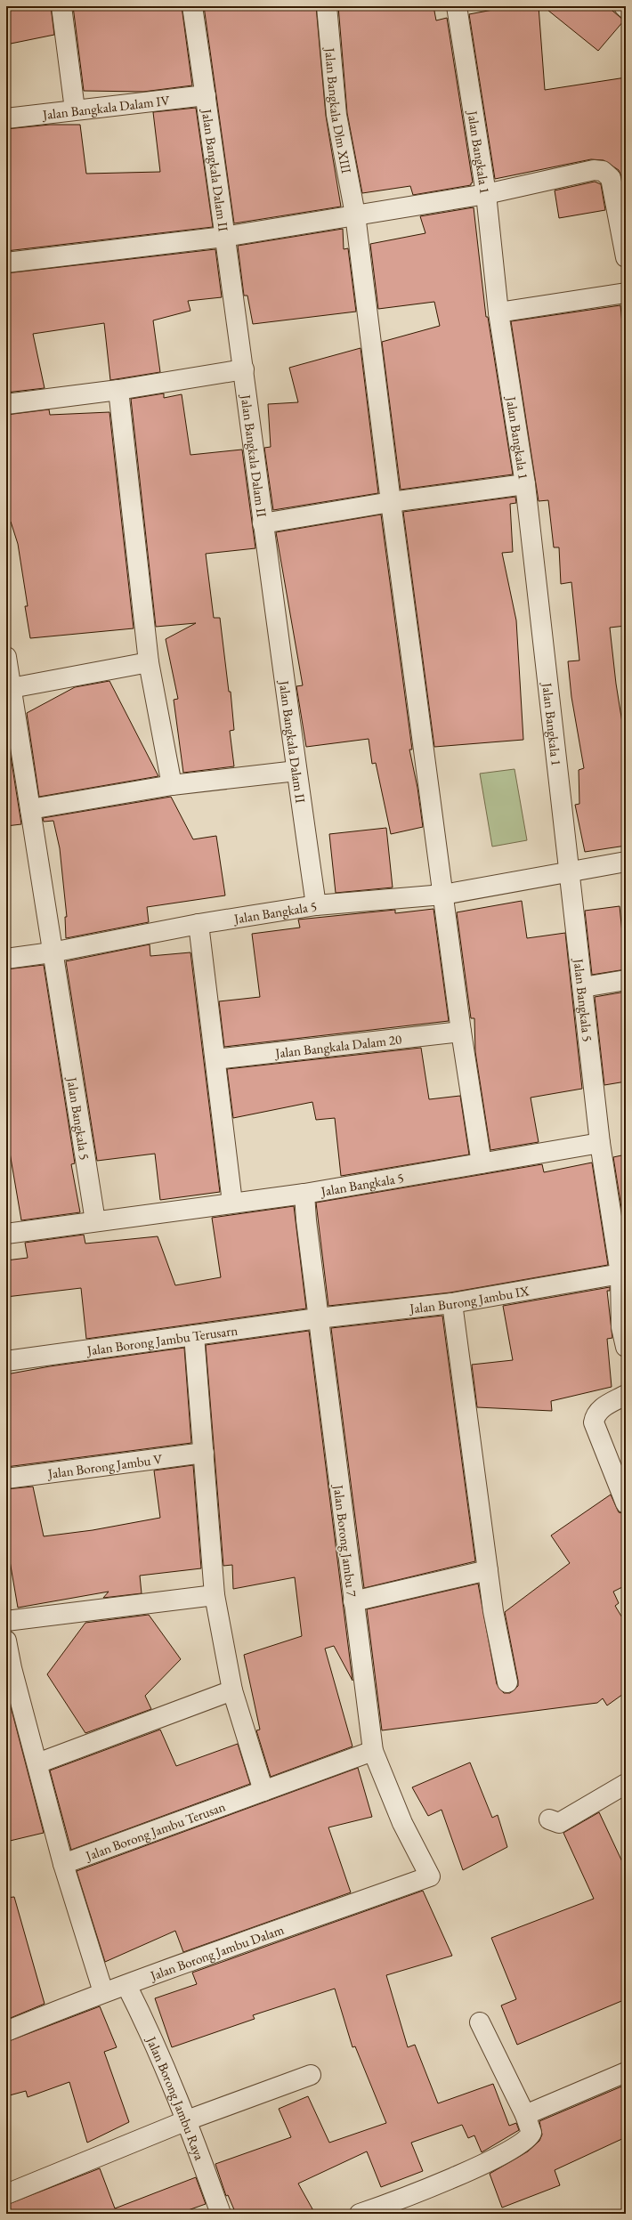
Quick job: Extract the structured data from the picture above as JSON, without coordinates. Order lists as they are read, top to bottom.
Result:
{
  "streets": {
    "street": [
      "Jalan Bangkala Dalam IV",
      "Jalan Bangkala Dlm XIII",
      "Jalan Bangkala 1",
      "Jalan Bangkala Dalam II",
      "Jalan Bangkala 5",
      "Jalan Bangkala Dalam 20",
      "Jalan Burong Jambu IX",
      "Jalan Borong Jambu Terusarn",
      "Jalan Borong Jambu V",
      "Jalan Borong Jambu 7",
      "Jalan Borong Jambu Terusan",
      "Jalan Borong Jambu Dalam",
      "Jalan Borong Jambu Raya"
    ]
  },
  "crossings": [
    ["Jalan Bangkala Dalam IV", "Jalan Bangkala Dalam II"],
    ["Jalan Bangkala Dlm XIII", "Jalan Bangkala 5"],
    ["Jalan Bangkala Dlm XIII", "Jalan Bangkala Dalam 20"],
    ["Jalan Bangkala 1", "Jalan Bangkala 5"],
    ["Jalan Bangkala Dalam II", "Jalan Bangkala 5"],
    ["Jalan Bangkala 5", "Jalan Borong Jambu 7"],
    ["Jalan Burong Jambu IX", "Jalan Borong Jambu Terusarn"],
    ["Jalan Burong Jambu IX", "Jalan Borong Jambu 7"],
    ["Jalan Borong Jambu Terusarn", "Jalan Borong Jambu 7"],
    ["Jalan Borong Jambu 7", "Jalan Borong Jambu Terusan"],
    ["Jalan Borong Jambu 7", "Jalan Borong Jambu Dalam"],
    ["Jalan Borong Jambu Dalam", "Jalan Borong Jambu Raya"]
  ]
}
